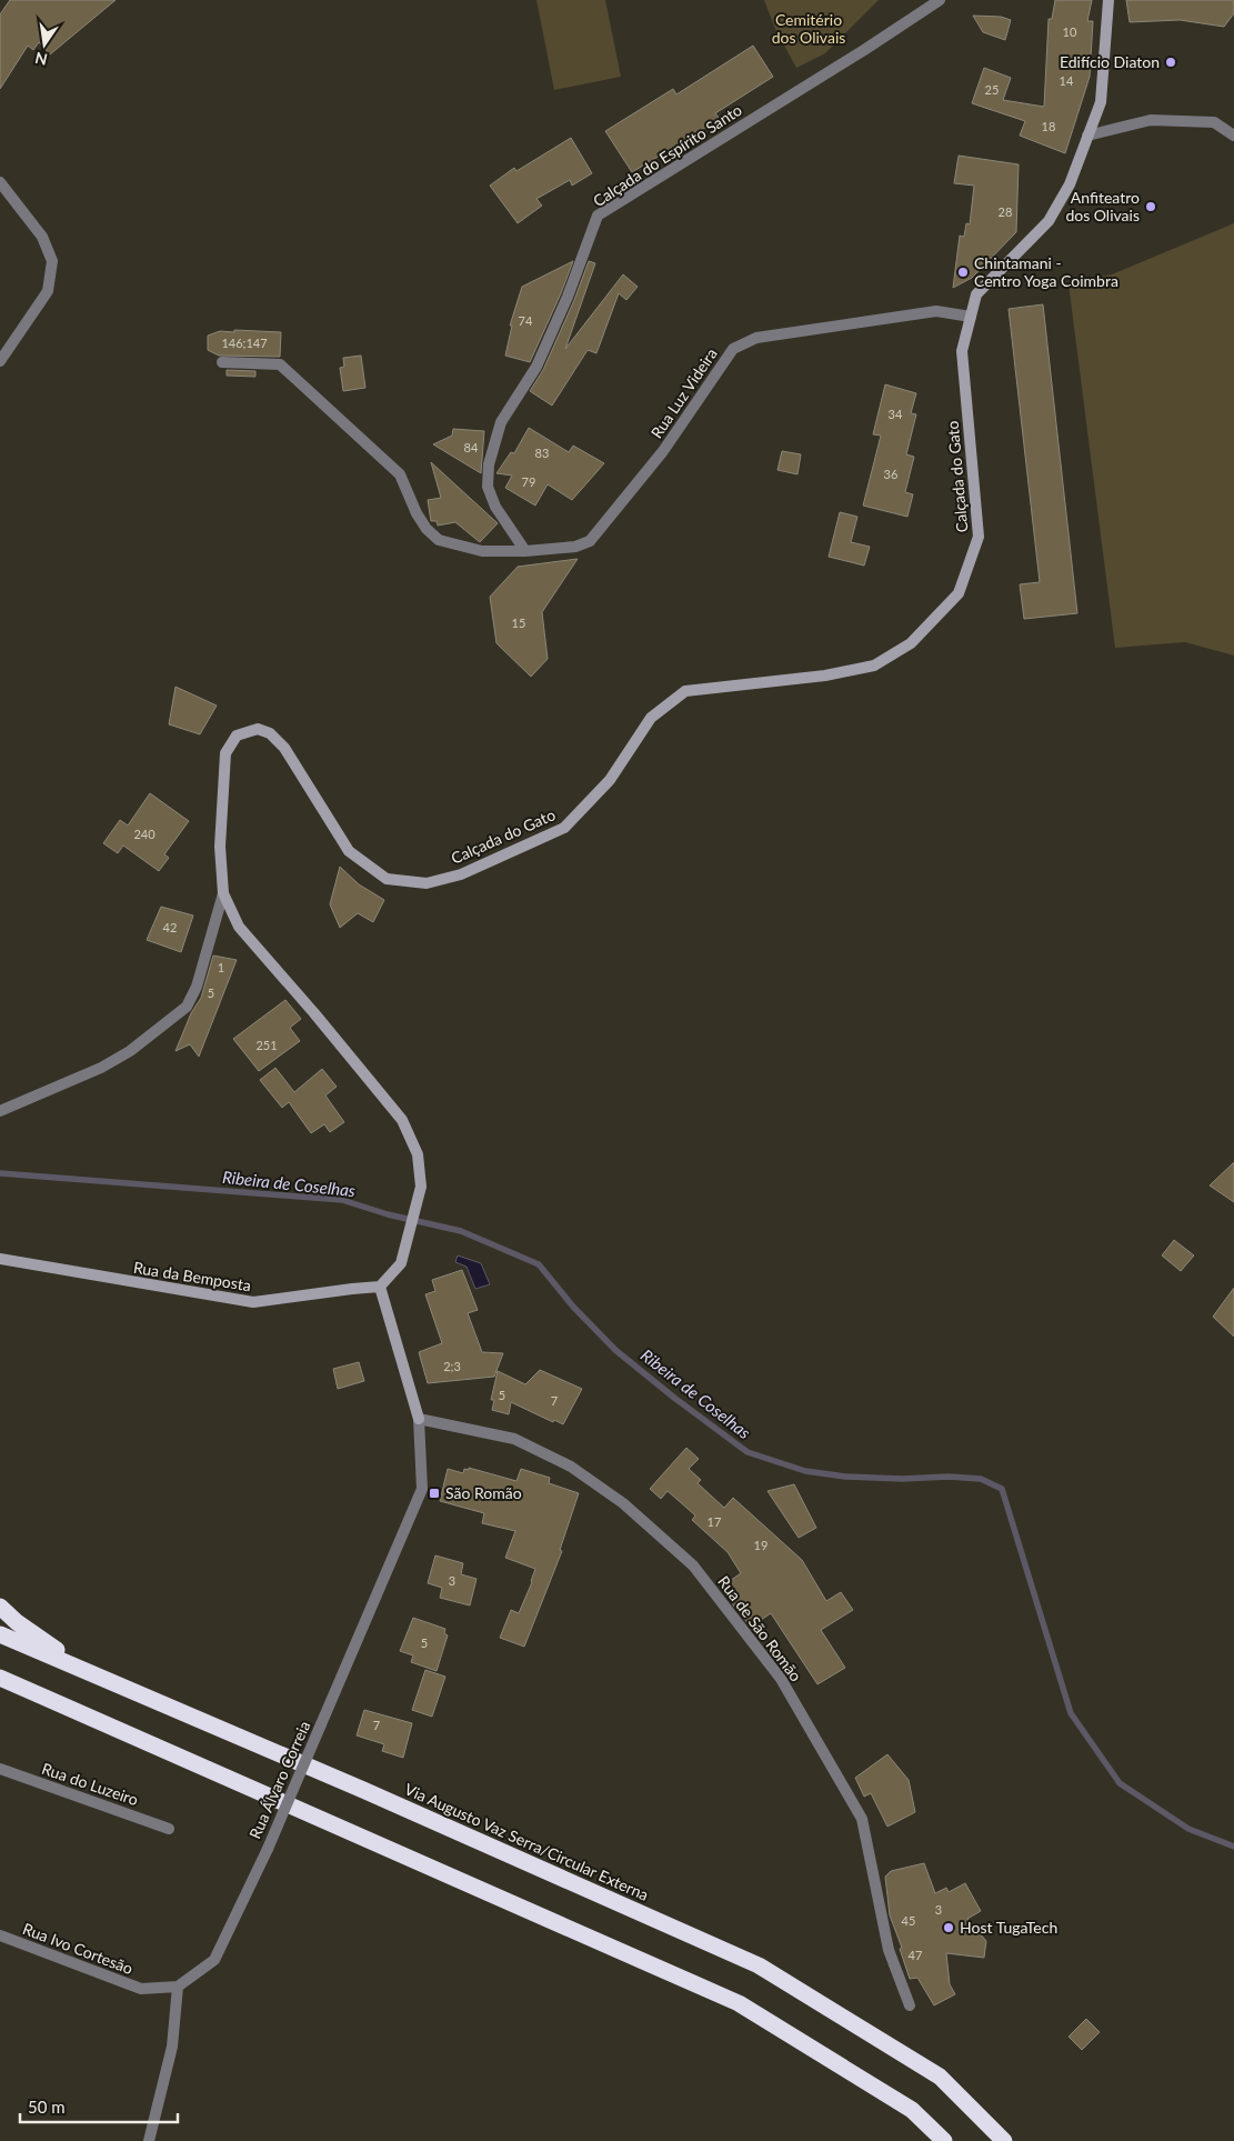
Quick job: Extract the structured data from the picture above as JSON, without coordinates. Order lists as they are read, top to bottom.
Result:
{
  "streets": {
    "highway": ["Via Augusto Vaz Serra/Circular Externa"],
    "street": [
      "Calçada do Espírito Santo",
      "Rua Luz Videira",
      "Calçada do Gato",
      "Rua da Bemposta",
      "Rua de São Romão",
      "Rua Álvaro Correia",
      "Rua do Luzeiro",
      "Rua Ivo Cortesão"
    ]
  },
  "crossings": [
    ["Calçada do Espírito Santo", "Rua Luz Videira"],
    ["Rua Luz Videira", "Calçada do Gato"],
    ["Calçada do Gato", "Rua da Bemposta"],
    ["Rua de São Romão", "Rua Álvaro Correia"],
    ["Rua Álvaro Correia", "Rua Ivo Cortesão"]
  ],
  "water": ["Ribeira de Coselhas"],
  "parks": ["Cemitério dos Olivais"],
  "places": {
    "other": [
      "Edifício Diaton",
      "Anfiteatro dos Olivais",
      "Chintamani - Centro Yoga Coimbra",
      "Host TugaTech"
    ],
    "transit": ["São Romão"]
  },
  "house_numbers": [
    "10",
    "14",
    "25",
    "18",
    "28",
    "74",
    "146;147",
    "34",
    "84",
    "83",
    "36",
    "79",
    "15",
    "240",
    "42",
    "1",
    "5",
    "251",
    "2;3",
    "5",
    "7",
    "17",
    "19",
    "3",
    "5",
    "7",
    "3",
    "45",
    "47"
  ],
  "scale_bar": "50 m",
  "north": "bottom"
}
